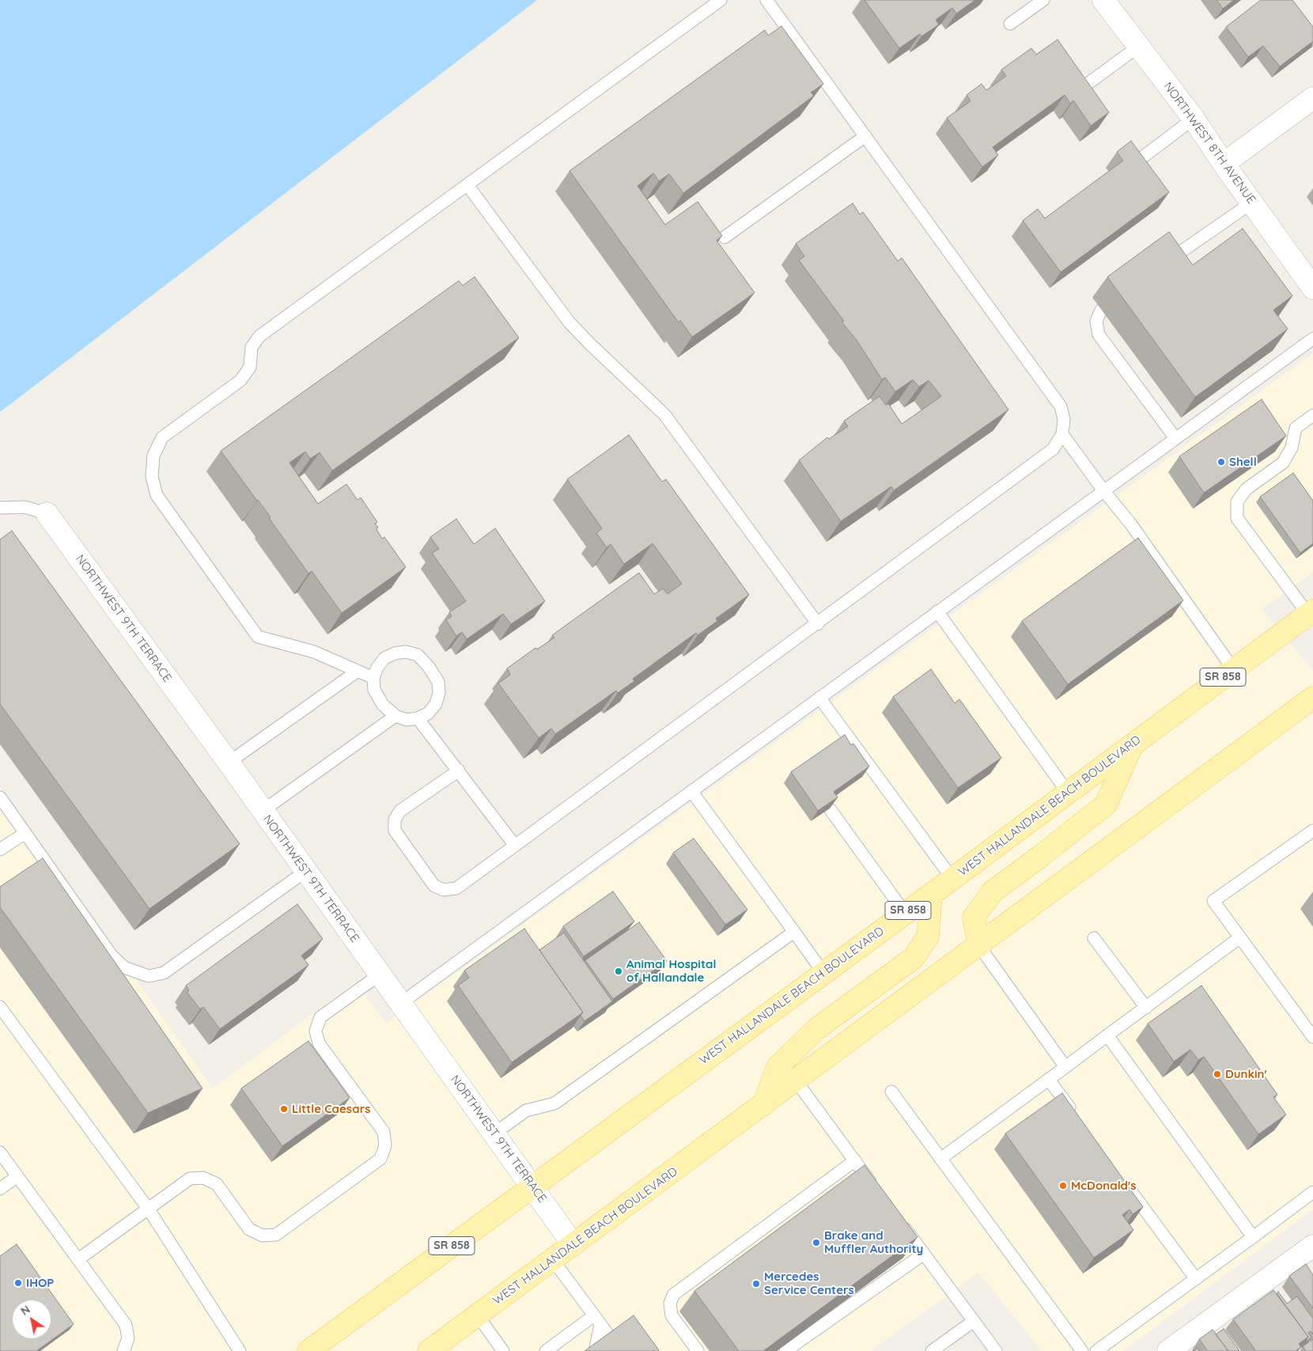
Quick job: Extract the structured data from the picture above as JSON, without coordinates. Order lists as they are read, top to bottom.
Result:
{
  "streets": {
    "main road": ["SR 858", "WEST HALLANDALE BEACH BOULEVARD"],
    "street": ["NORTHWEST 8TH AVENUE", "NORTHWEST 9TH TERRACE"]
  },
  "crossings": [
    ["NORTHWEST 9TH TERRACE", "WEST HALLANDALE BEACH BOULEVARD"]
  ],
  "places": [
    "Shell",
    "Animal Hospital of Hallandale",
    "Dunkin'",
    "Little Caesars",
    "McDonald's",
    "Brake and Muffler Authority",
    "IHOP",
    "Mercedes Service Centers"
  ],
  "north": "top left"
}
